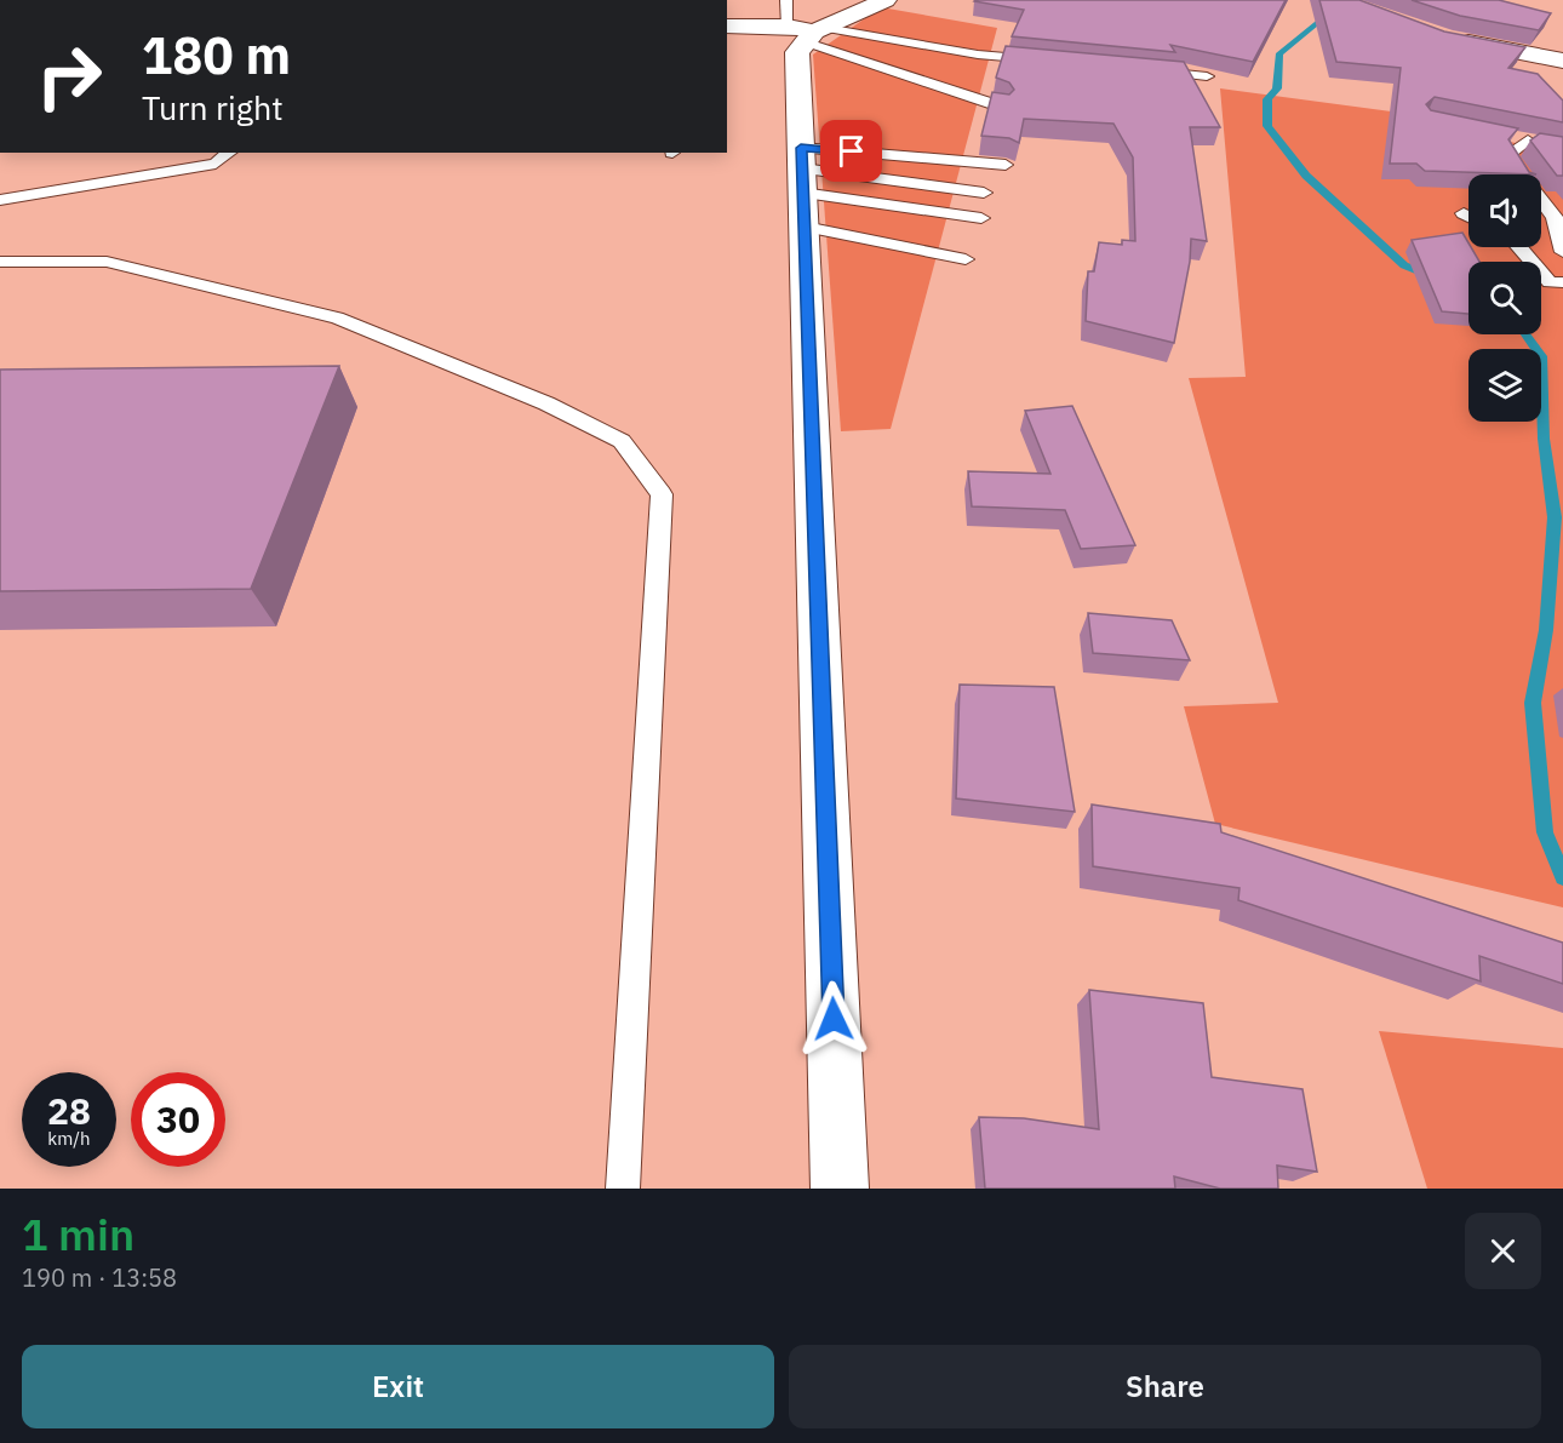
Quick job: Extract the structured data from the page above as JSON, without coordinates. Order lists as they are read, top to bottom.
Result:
{
  "page": {
    "turn": ["180 m", "Turn right"],
    "speed": "28 km/h",
    "limit": "30",
    "heading": ["1 min", "190 m · 13:58"],
    "buttons": ["Exit", "Share"]
  }
}
